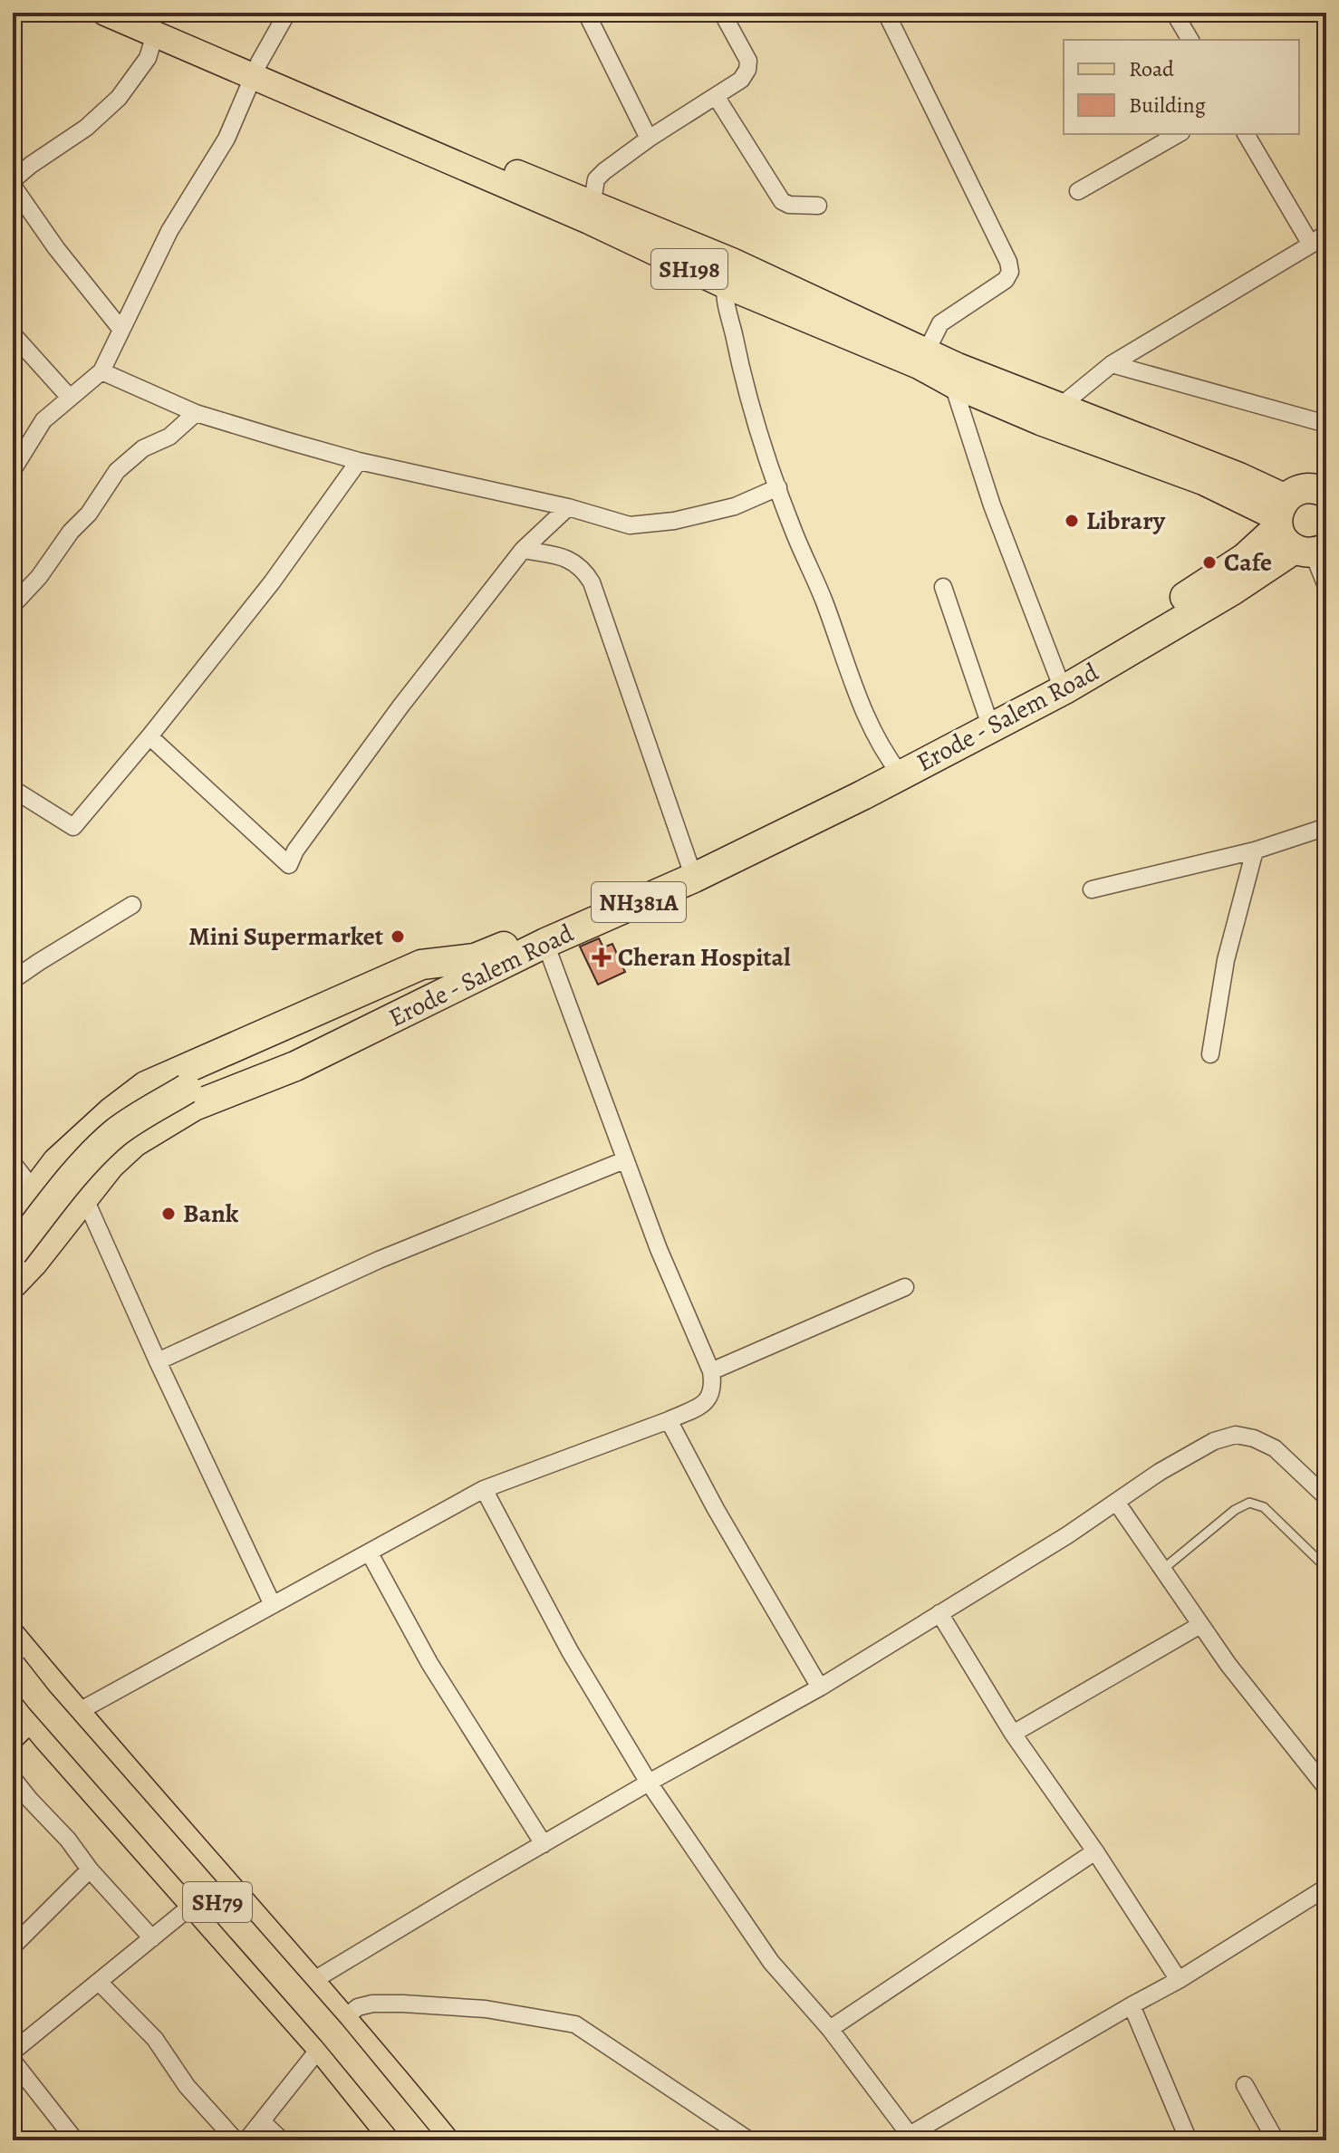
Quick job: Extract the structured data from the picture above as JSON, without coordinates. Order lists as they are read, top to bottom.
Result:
{
  "streets": {
    "highway": ["Erode - Salem Road", "NH381A"],
    "main road": ["SH198", "SH79"]
  },
  "crossings": [
    ["SH198", "Erode - Salem Road"],
    ["SH198", "NH381A"],
    ["Erode - Salem Road", "NH381A"]
  ],
  "places": {
    "other": [
      "Library",
      "Cafe",
      "Mini Supermarket",
      "Bank"
    ],
    "health": ["Cheran Hospital"]
  },
  "legend": ["Road", "Building"]
}
